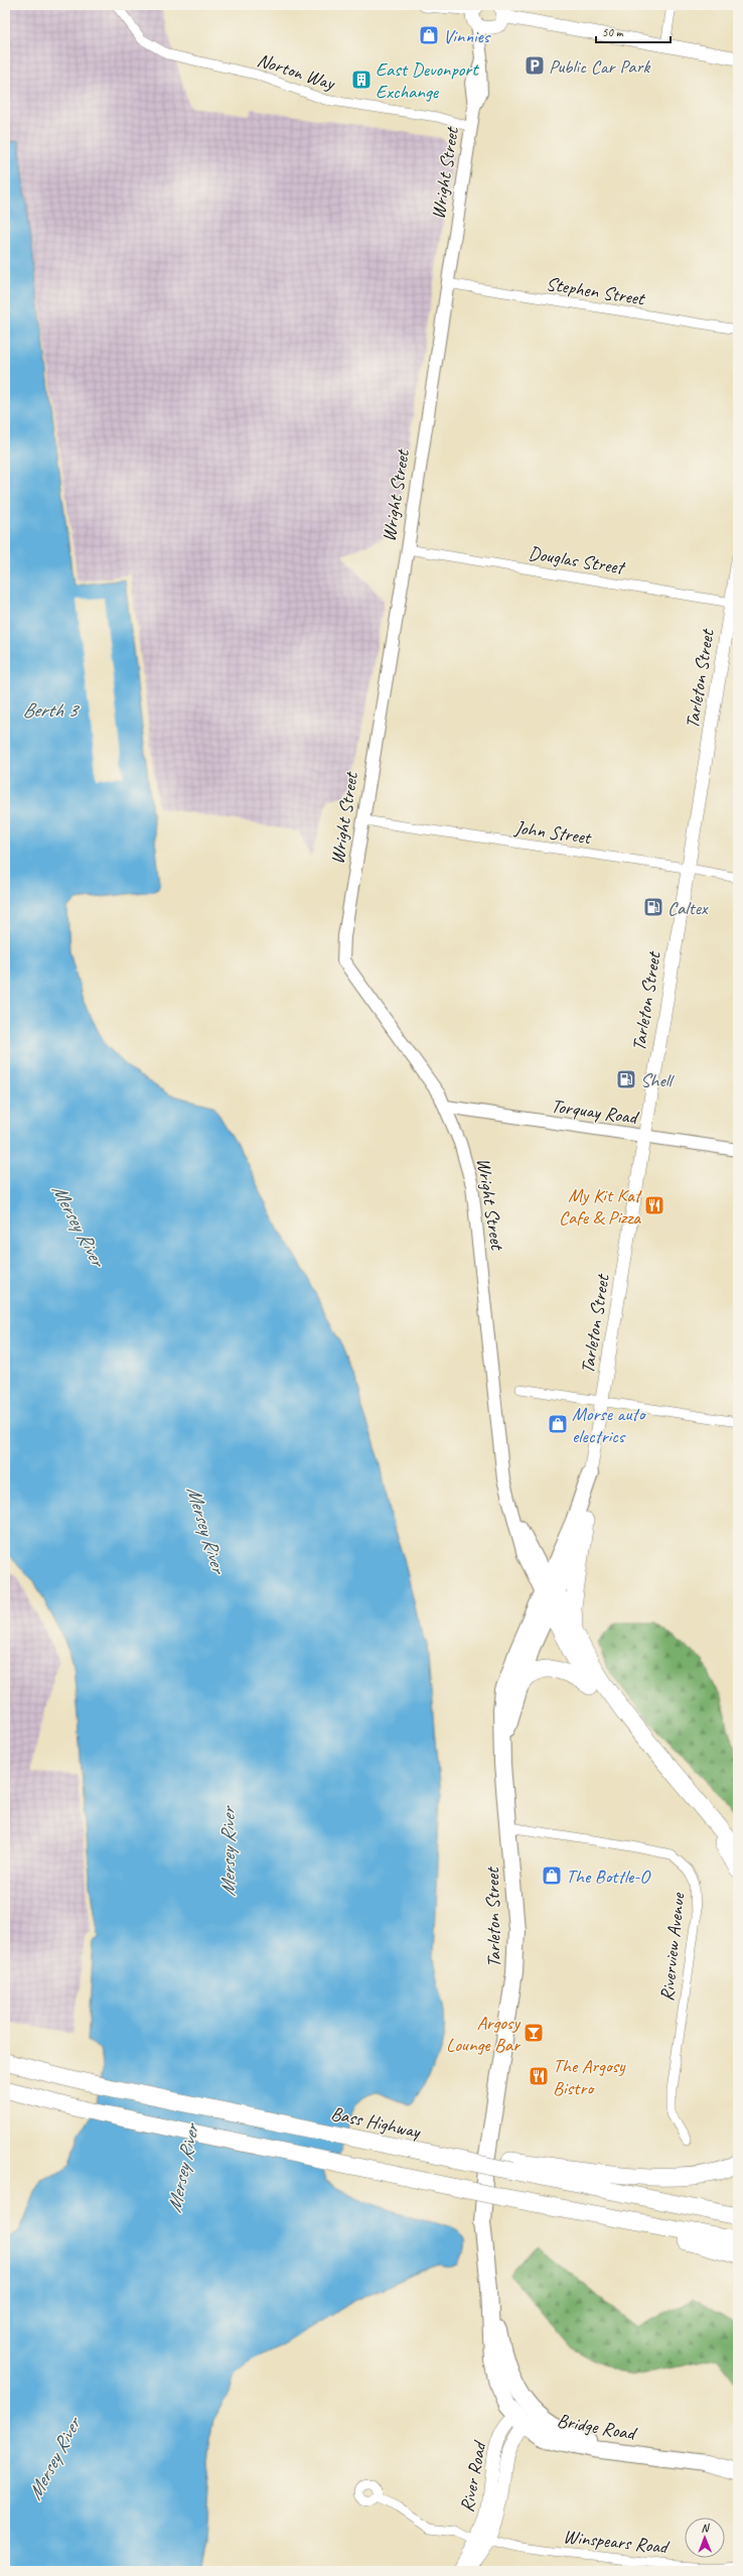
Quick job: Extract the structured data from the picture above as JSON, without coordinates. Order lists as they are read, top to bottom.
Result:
{
  "streets": {
    "highway": ["Tarleton Street", "Bass Highway", "Bridge Road"],
    "main road": ["River Road"],
    "street": [
      "Norton Way",
      "Wright Street",
      "Stephen Street",
      "Douglas Street",
      "John Street",
      "Torquay Road",
      "Riverview Avenue",
      "Winspears Road"
    ]
  },
  "crossings": [
    ["Norton Way", "Wright Street"],
    ["Wright Street", "Stephen Street"],
    ["Wright Street", "Douglas Street"],
    ["Wright Street", "Tarleton Street"],
    ["Wright Street", "John Street"],
    ["Wright Street", "Torquay Road"],
    ["Douglas Street", "Tarleton Street"],
    ["Tarleton Street", "John Street"],
    ["Tarleton Street", "Torquay Road"],
    ["Tarleton Street", "Riverview Avenue"],
    ["Tarleton Street", "Bridge Road"],
    ["Tarleton Street", "River Road"],
    ["Bridge Road", "River Road"],
    ["River Road", "Winspears Road"]
  ],
  "water": ["Berth 3", "Mersey River"],
  "places": {
    "shop": ["Vinnies", "Morse auto electrics", "The Bottle-O"],
    "parking": ["Public Car Park"],
    "building": ["East Devonport Exchange"],
    "fuel station": ["Caltex", "Shell"],
    "restaurant": ["My Kit Kat Cafe & Pizza", "The Argosy Bistro"],
    "bar": ["Argosy Lounge Bar"]
  },
  "scale_bar": "50 m",
  "north": "top"
}
